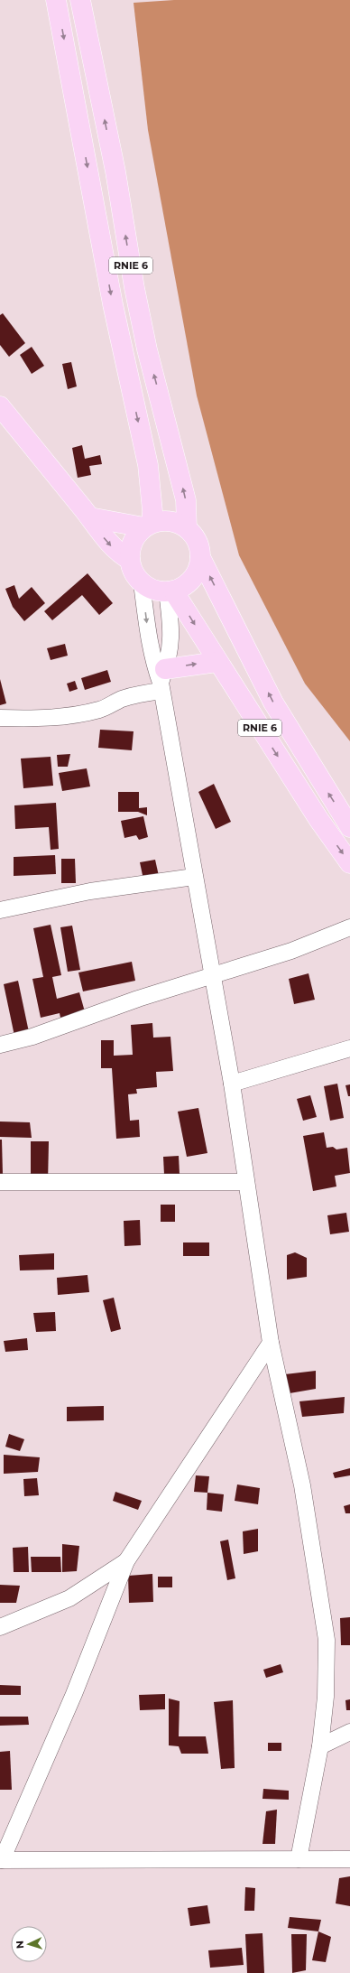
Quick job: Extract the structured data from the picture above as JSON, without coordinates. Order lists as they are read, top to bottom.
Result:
{
  "streets": {
    "main road": ["RNIE 6"]
  },
  "north": "left"
}
